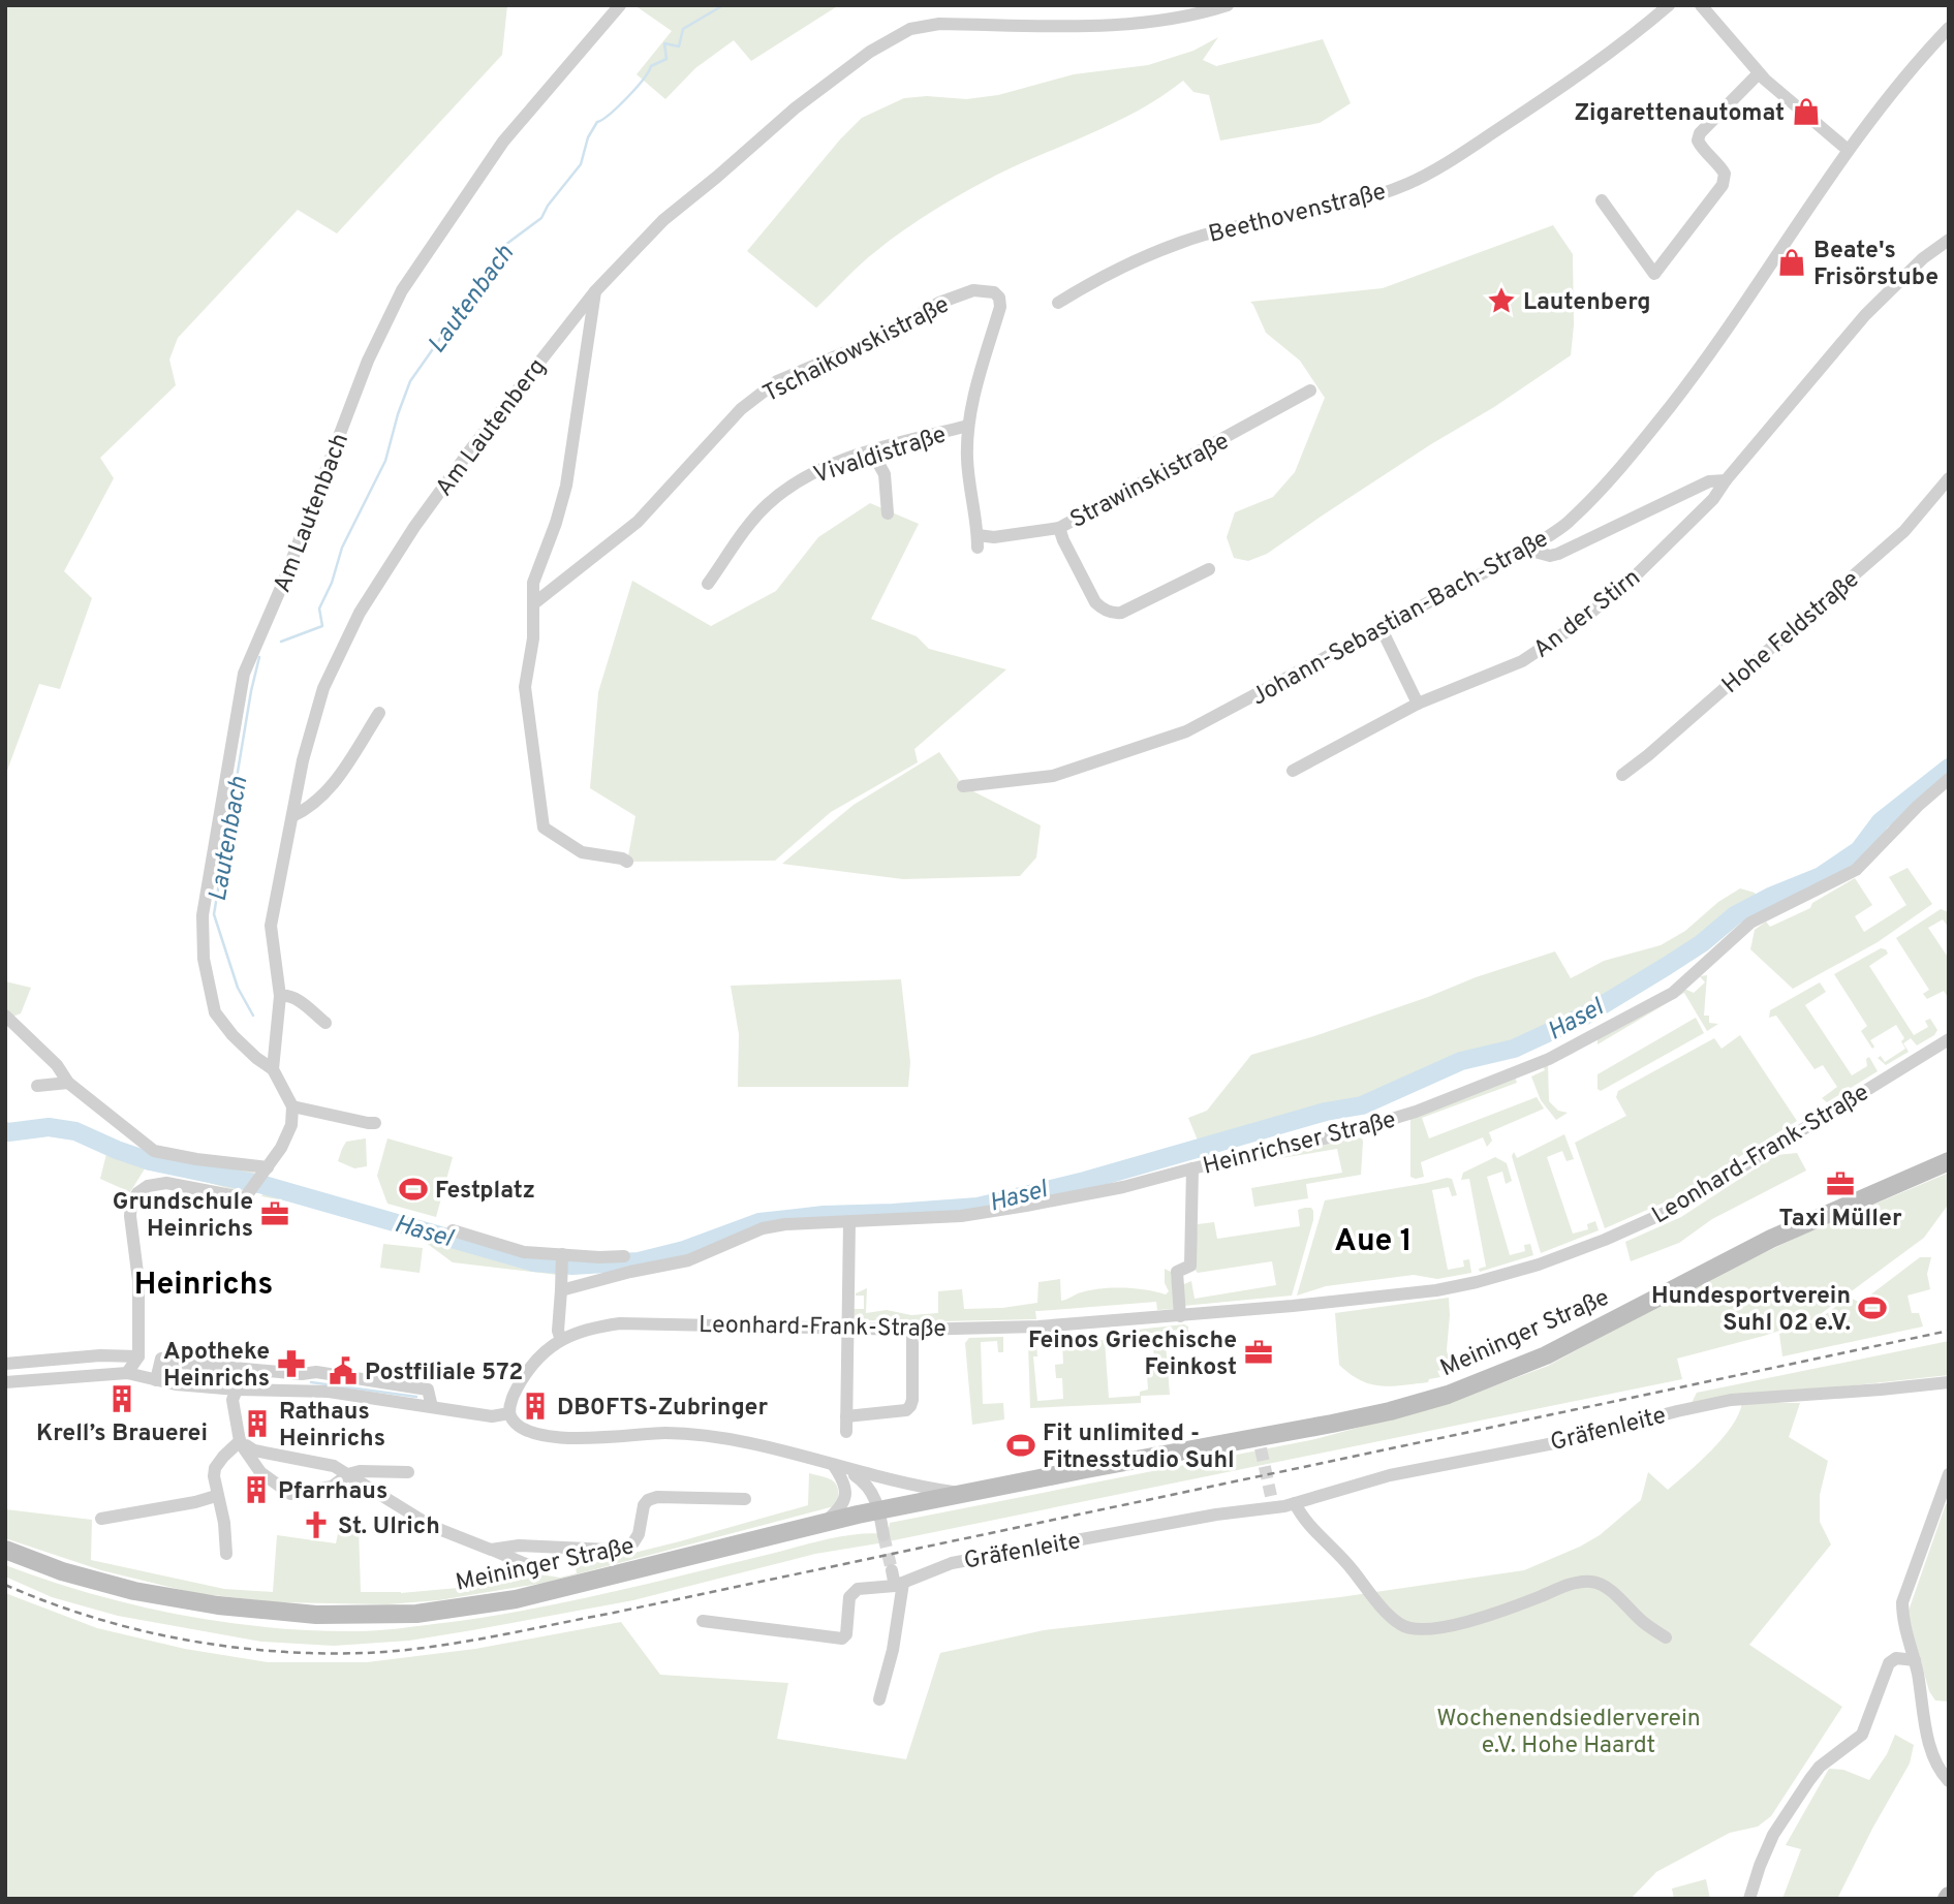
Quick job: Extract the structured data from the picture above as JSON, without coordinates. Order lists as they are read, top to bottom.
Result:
{
  "streets": {
    "main road": ["Meininger Straße"],
    "street": [
      "Beethovenstraße",
      "Tschaikowskistraße",
      "Am Lautenberg",
      "Vivaldistraße",
      "Strawinskistraße",
      "Am Lautenbach",
      "An der Stirn",
      "Johann-Sebastian-Bach-Straße",
      "Hohe Feldstraße",
      "Heinrichser Straße",
      "Leonhard-Frank-Straße",
      "Gräfenleite"
    ]
  },
  "crossings": [
    ["Tschaikowskistraße", "Vivaldistraße"],
    ["Tschaikowskistraße", "Strawinskistraße"],
    ["Am Lautenberg", "Am Lautenbach"],
    ["Leonhard-Frank-Straße", "Meininger Straße"]
  ],
  "districts": ["Aue 1", "Heinrichs"],
  "water": ["Lautenbach", "Hasel"],
  "parks": ["Wochenendsiedlerverein e.V. Hohe Haardt"],
  "places": {
    "shop": ["Zigarettenautomat", "Beate's Frisörstube"],
    "place": ["Lautenberg"],
    "office": ["Taxi Müller", "Grundschule Heinrichs", "Feinos Griechische Feinkost"],
    "sports": ["Festplatz", "Hundesportverein Suhl 02 e.V.", "Fit unlimited - Fitnesstudio Suhl"],
    "pharmacy": ["Apotheke Heinrichs"],
    "public building": ["Postfiliale 572"],
    "building": [
      "Krell’s Brauerei",
      "DB0FTS-Zubringer",
      "Rathaus Heinrichs",
      "Pfarrhaus"
    ],
    "church": ["St. Ulrich"]
  }
}
